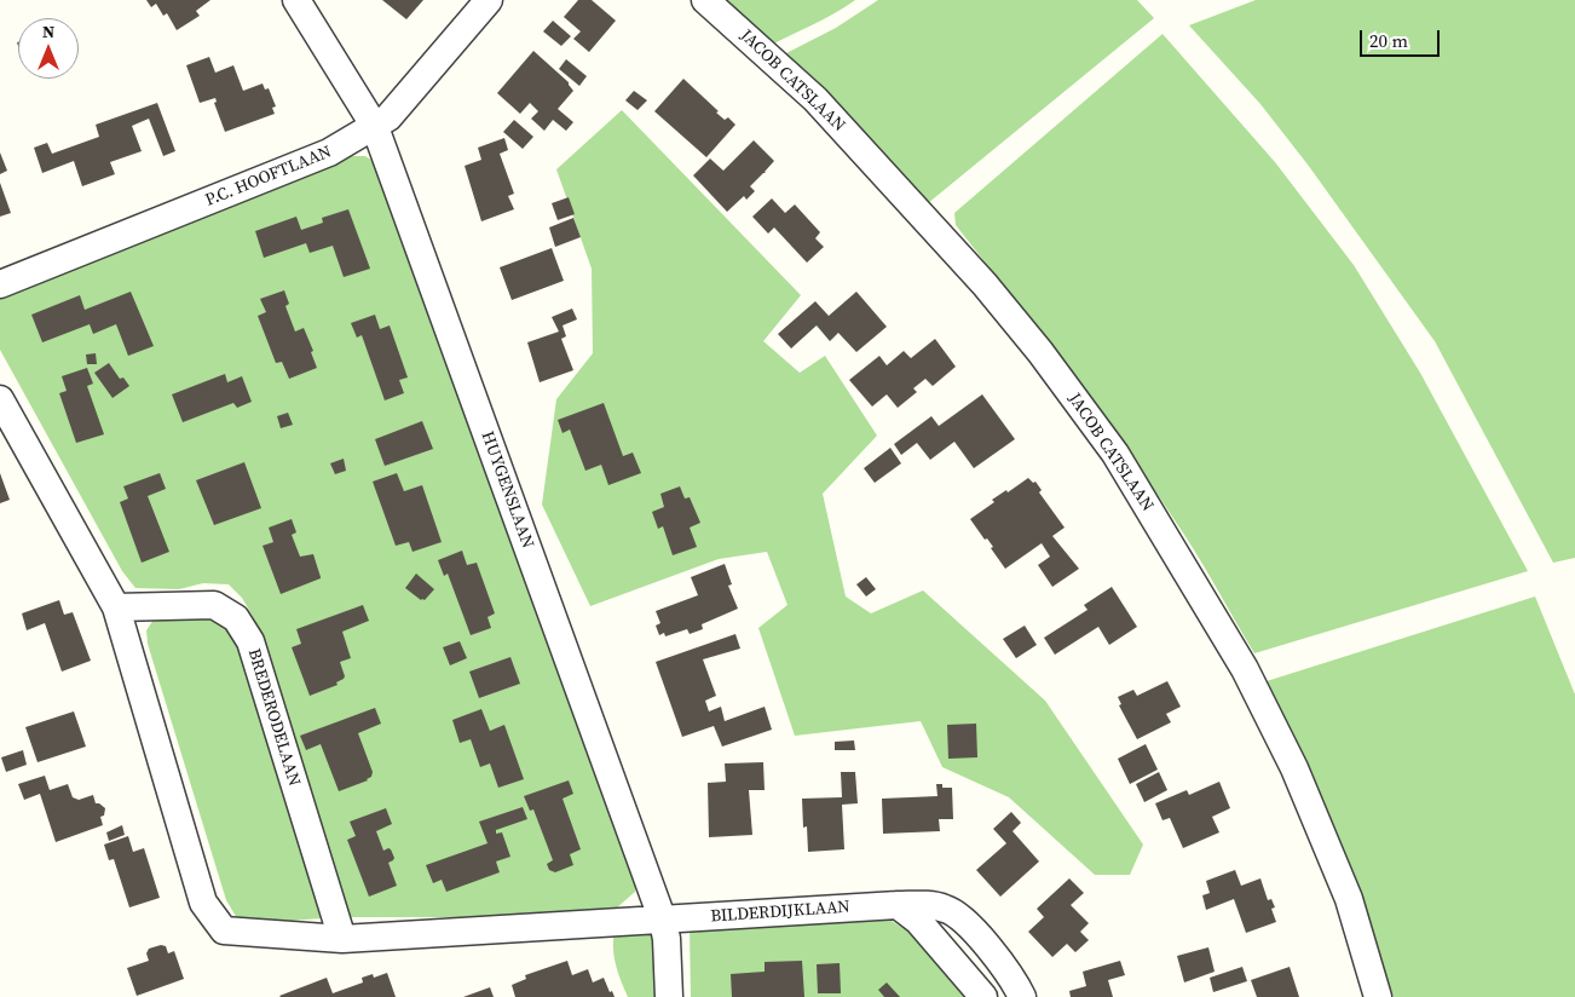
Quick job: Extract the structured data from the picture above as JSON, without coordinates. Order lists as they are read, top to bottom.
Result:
{
  "streets": {
    "street": [
      "JACOB CATSLAAN",
      "P.C. HOOFTLAAN",
      "HUYGENSLAAN",
      "BREDERODELAAN",
      "BILDERDIJKLAAN"
    ]
  },
  "crossings": [
    ["P.C. HOOFTLAAN", "HUYGENSLAAN"],
    ["HUYGENSLAAN", "BILDERDIJKLAAN"]
  ],
  "scale_bar": "20 m",
  "north": "top"
}
